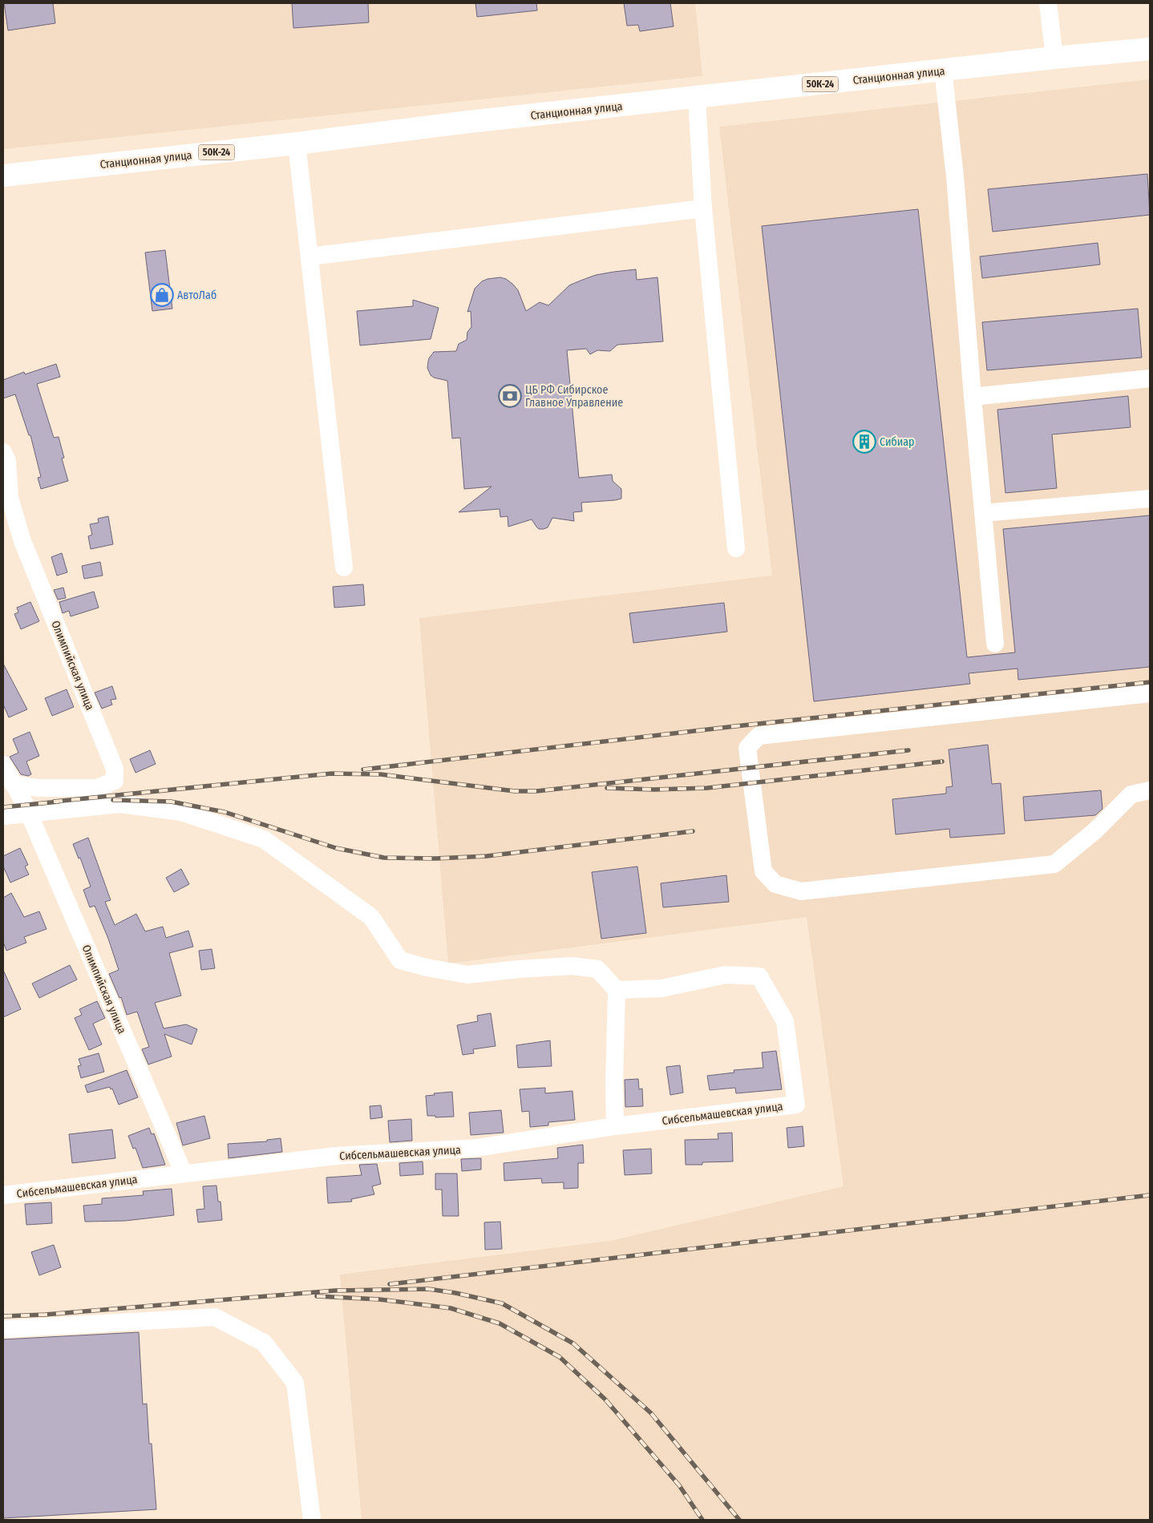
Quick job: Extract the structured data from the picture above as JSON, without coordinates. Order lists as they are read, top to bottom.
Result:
{
  "streets": {
    "main road": ["Станционная улица", "50К-24"],
    "street": ["Олимпийская улица", "Сибсельмашевская улица"]
  },
  "crossings": [
    ["Олимпийская улица", "Сибсельмашевская улица"]
  ],
  "places": {
    "shop": ["АвтоЛаб"],
    "bank": ["ЦБ РФ Сибирское Главное Управление"],
    "building": ["Сибиар"]
  }
}
